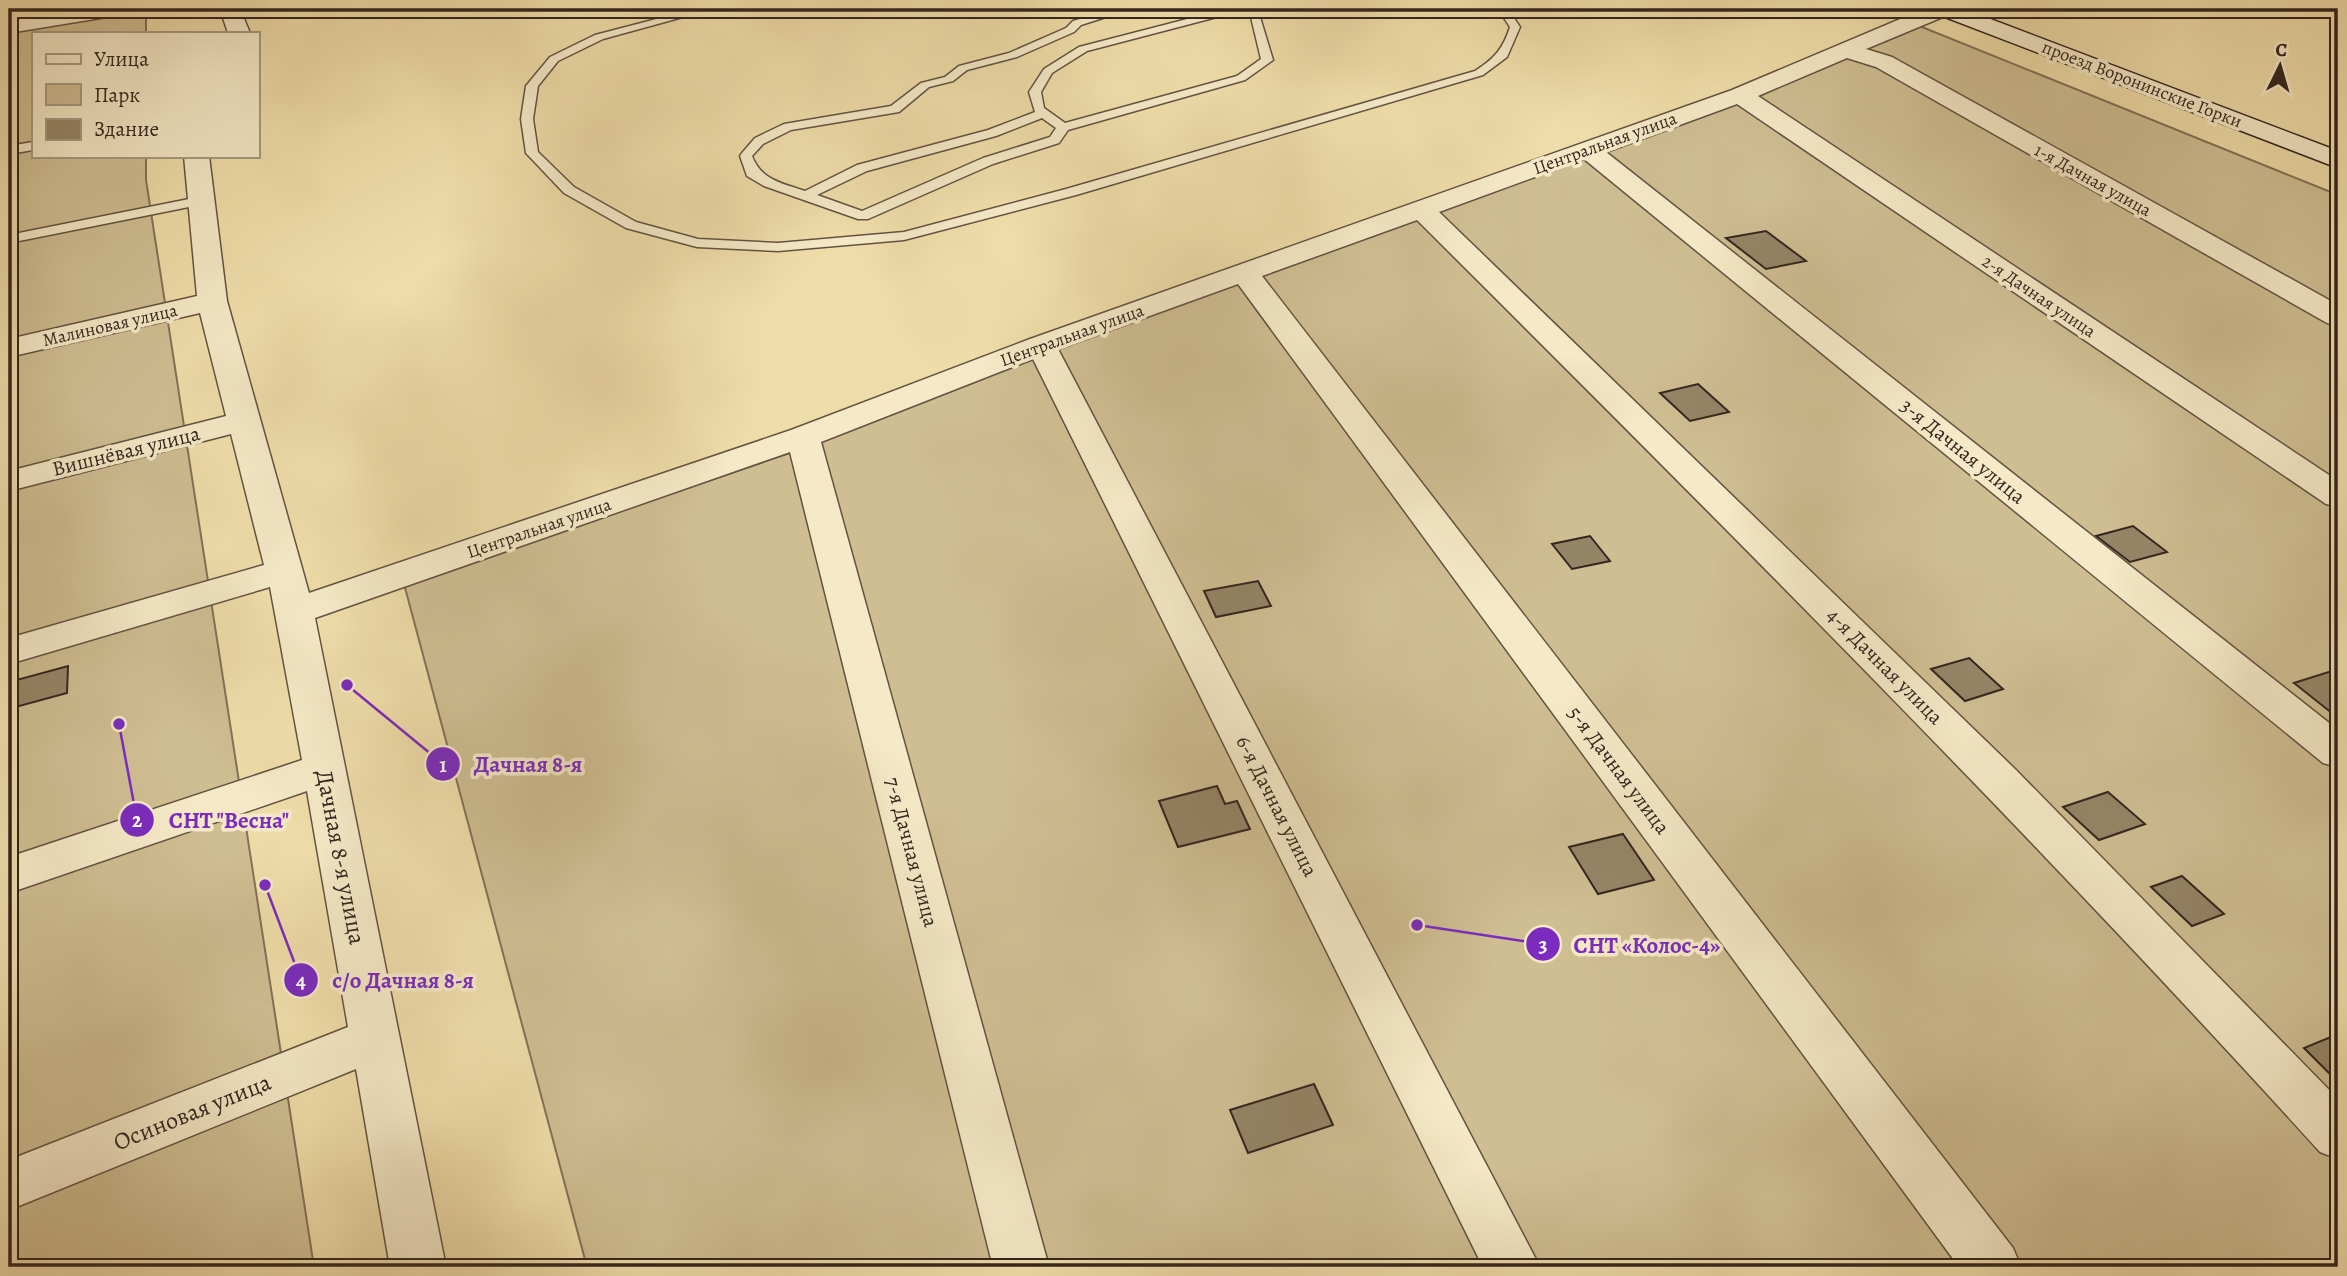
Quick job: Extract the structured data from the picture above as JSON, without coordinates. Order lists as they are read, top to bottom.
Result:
{
  "streets": {
    "street": [
      "проезд Воронинские Горки",
      "Центральная улица",
      "1-я Дачная улица",
      "2-я Дачная улица",
      "Малиновая улица",
      "Вишнёвая улица",
      "3-я Дачная улица",
      "4-я Дачная улица",
      "5-я Дачная улица",
      "6-я Дачная улица",
      "7-я Дачная улица",
      "Дачная 8-я улица",
      "Осиновая улица"
    ]
  },
  "crossings": [
    ["проезд Воронинские Горки", "Центральная улица"],
    ["Центральная улица", "1-я Дачная улица"],
    ["Центральная улица", "2-я Дачная улица"],
    ["Центральная улица", "3-я Дачная улица"],
    ["Центральная улица", "4-я Дачная улица"],
    ["Центральная улица", "5-я Дачная улица"],
    ["Центральная улица", "6-я Дачная улица"],
    ["Центральная улица", "7-я Дачная улица"],
    ["Центральная улица", "Дачная 8-я улица"],
    ["Малиновая улица", "Дачная 8-я улица"],
    ["Вишнёвая улица", "Дачная 8-я улица"],
    ["Дачная 8-я улица", "Осиновая улица"]
  ],
  "places": [
    "Дачная 8-я",
    "СНТ \"Весна\"",
    "с/о Дачная 8-я",
    "СНТ «Колос-4»"
  ],
  "legend": ["Улица", "Парк", "Здание"],
  "north": "top"
}
